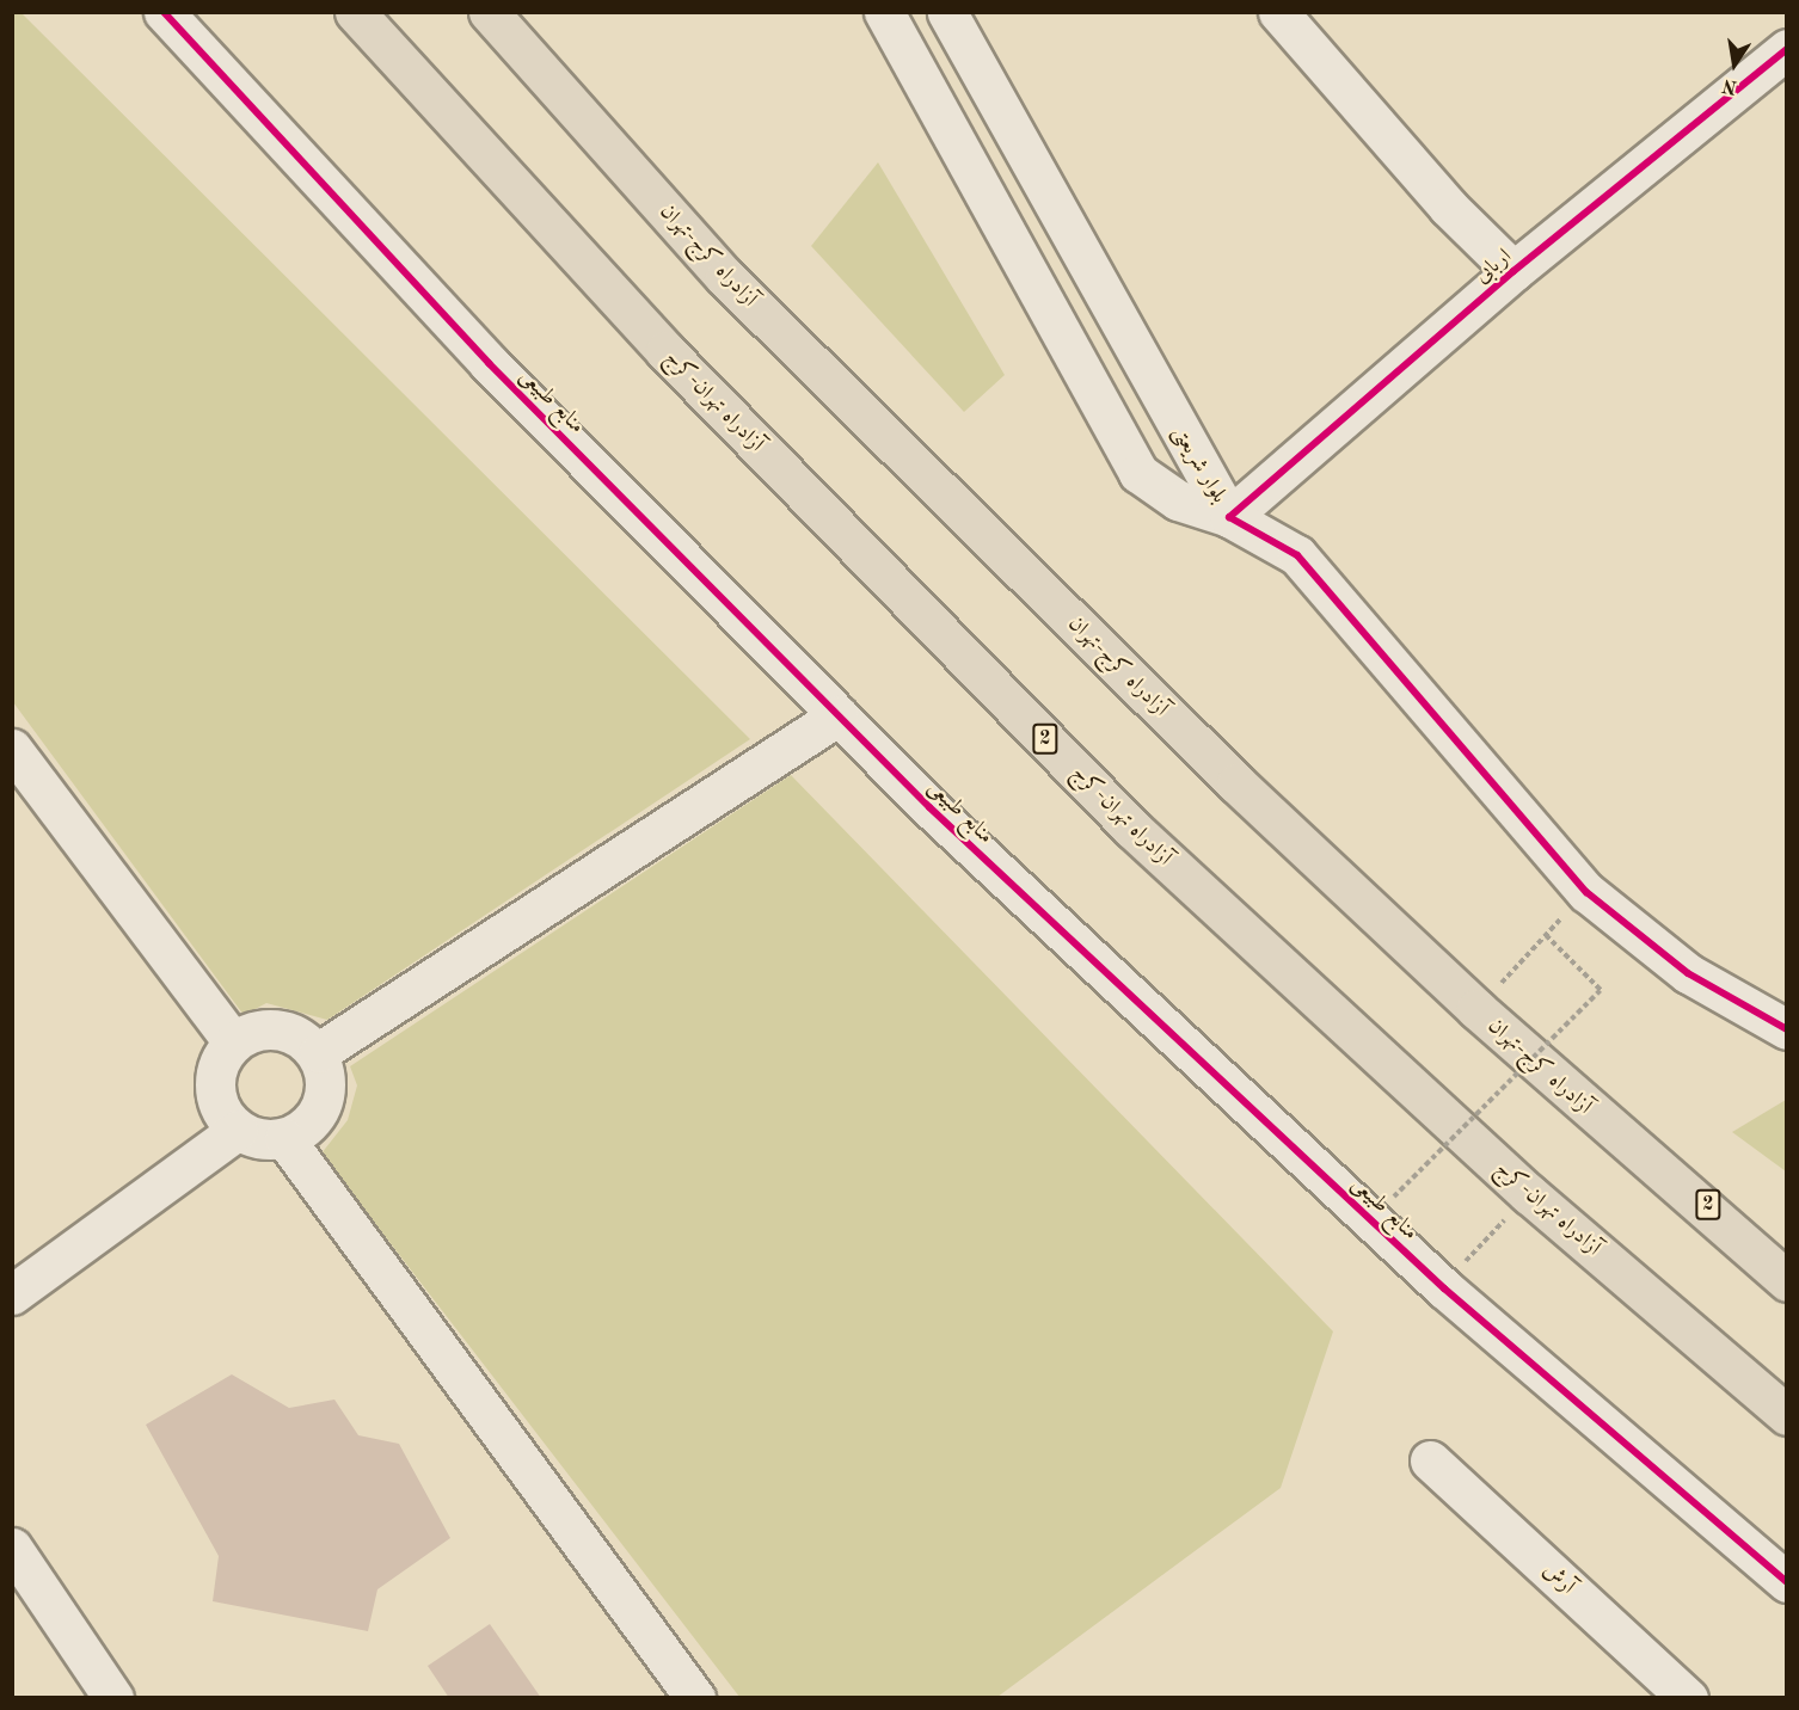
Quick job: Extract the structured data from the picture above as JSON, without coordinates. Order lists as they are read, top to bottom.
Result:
{
  "streets": {
    "highway": ["آزادراه کرج-تهران", "آزادراه تهران-کرج", "2"],
    "street": [
      "اربابی",
      "منابع طبیعی",
      "بلوار شریعتی",
      "آرش"
    ]
  },
  "crossings": [
    ["آزادراه کرج-تهران", "2"],
    ["اربابی", "بلوار شریعتی"]
  ],
  "north": "bottom"
}
